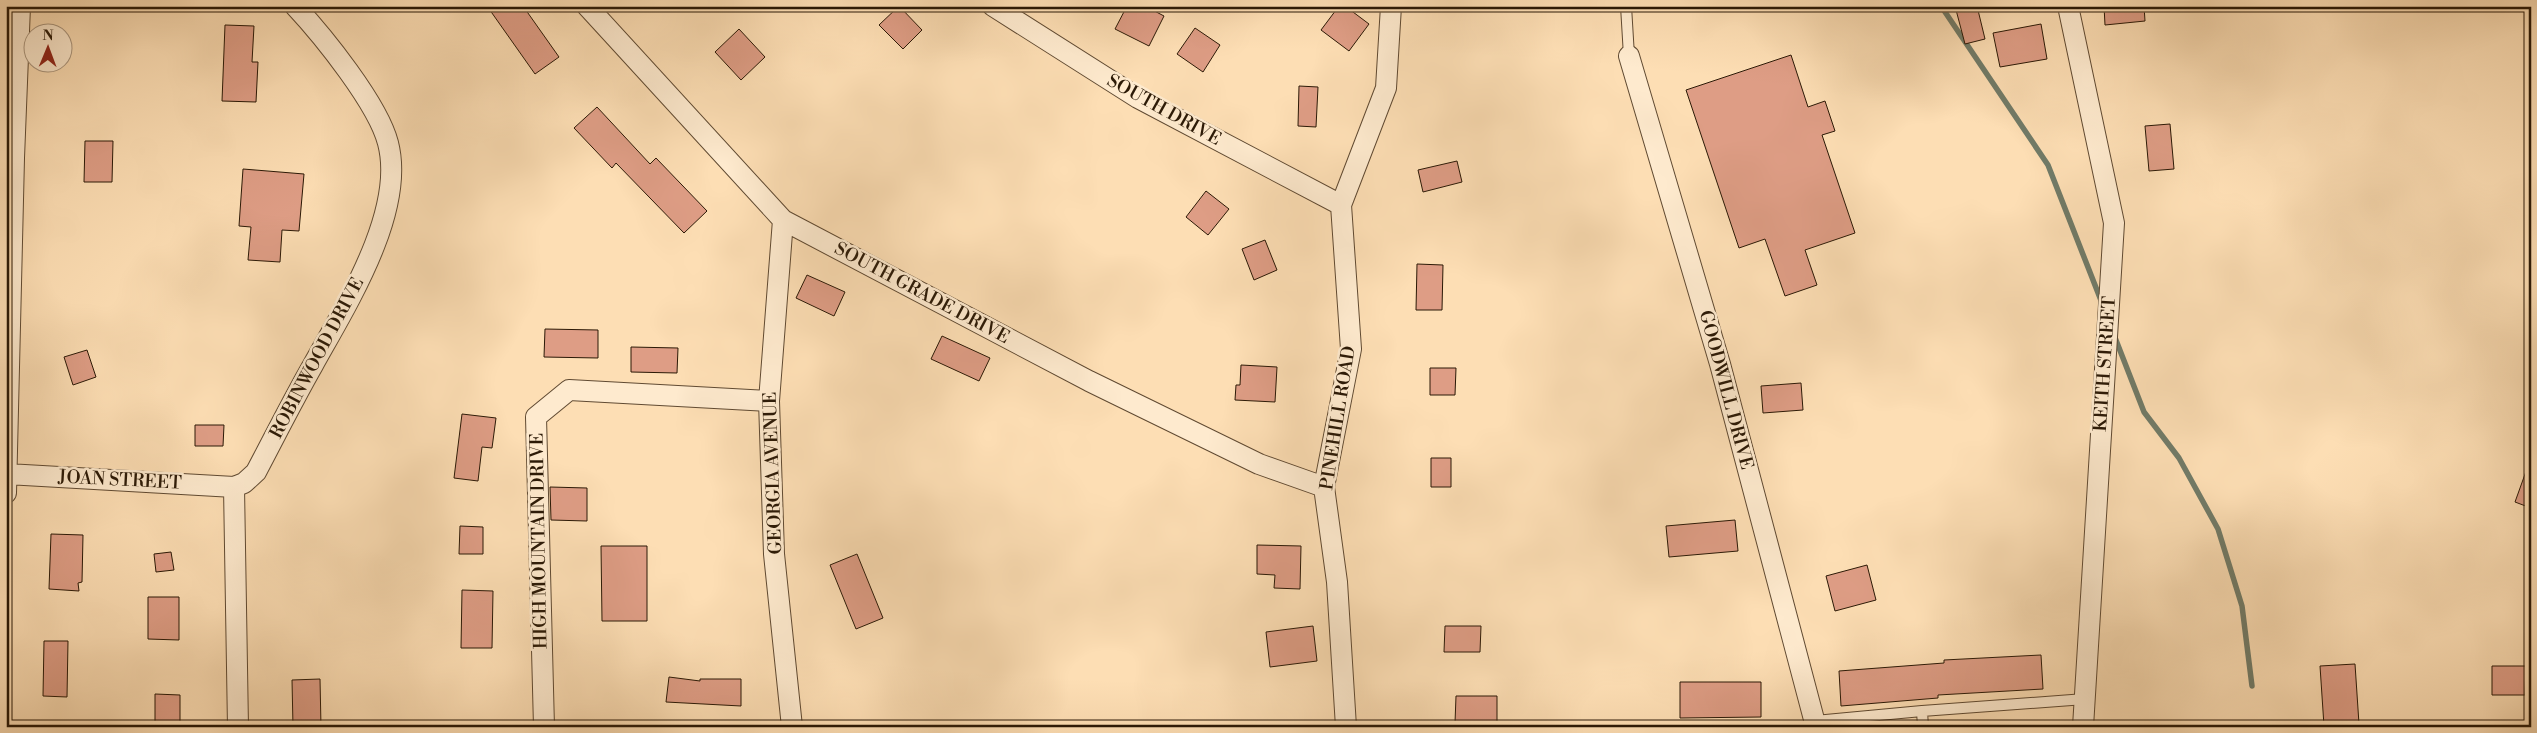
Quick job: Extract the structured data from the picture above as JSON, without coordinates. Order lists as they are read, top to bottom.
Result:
{
  "streets": {
    "street": [
      "SOUTH DRIVE",
      "SOUTH GRADE DRIVE",
      "ROBINWOOD DRIVE",
      "KEITH STREET",
      "GOODWILL DRIVE",
      "PINEHILL ROAD",
      "GEORGIA AVENUE",
      "JOAN STREET",
      "HIGH MOUNTAIN DRIVE"
    ]
  },
  "crossings": [
    ["SOUTH DRIVE", "PINEHILL ROAD"],
    ["SOUTH GRADE DRIVE", "PINEHILL ROAD"],
    ["SOUTH GRADE DRIVE", "GEORGIA AVENUE"],
    ["ROBINWOOD DRIVE", "JOAN STREET"],
    ["GEORGIA AVENUE", "HIGH MOUNTAIN DRIVE"]
  ],
  "north": "top"
}
